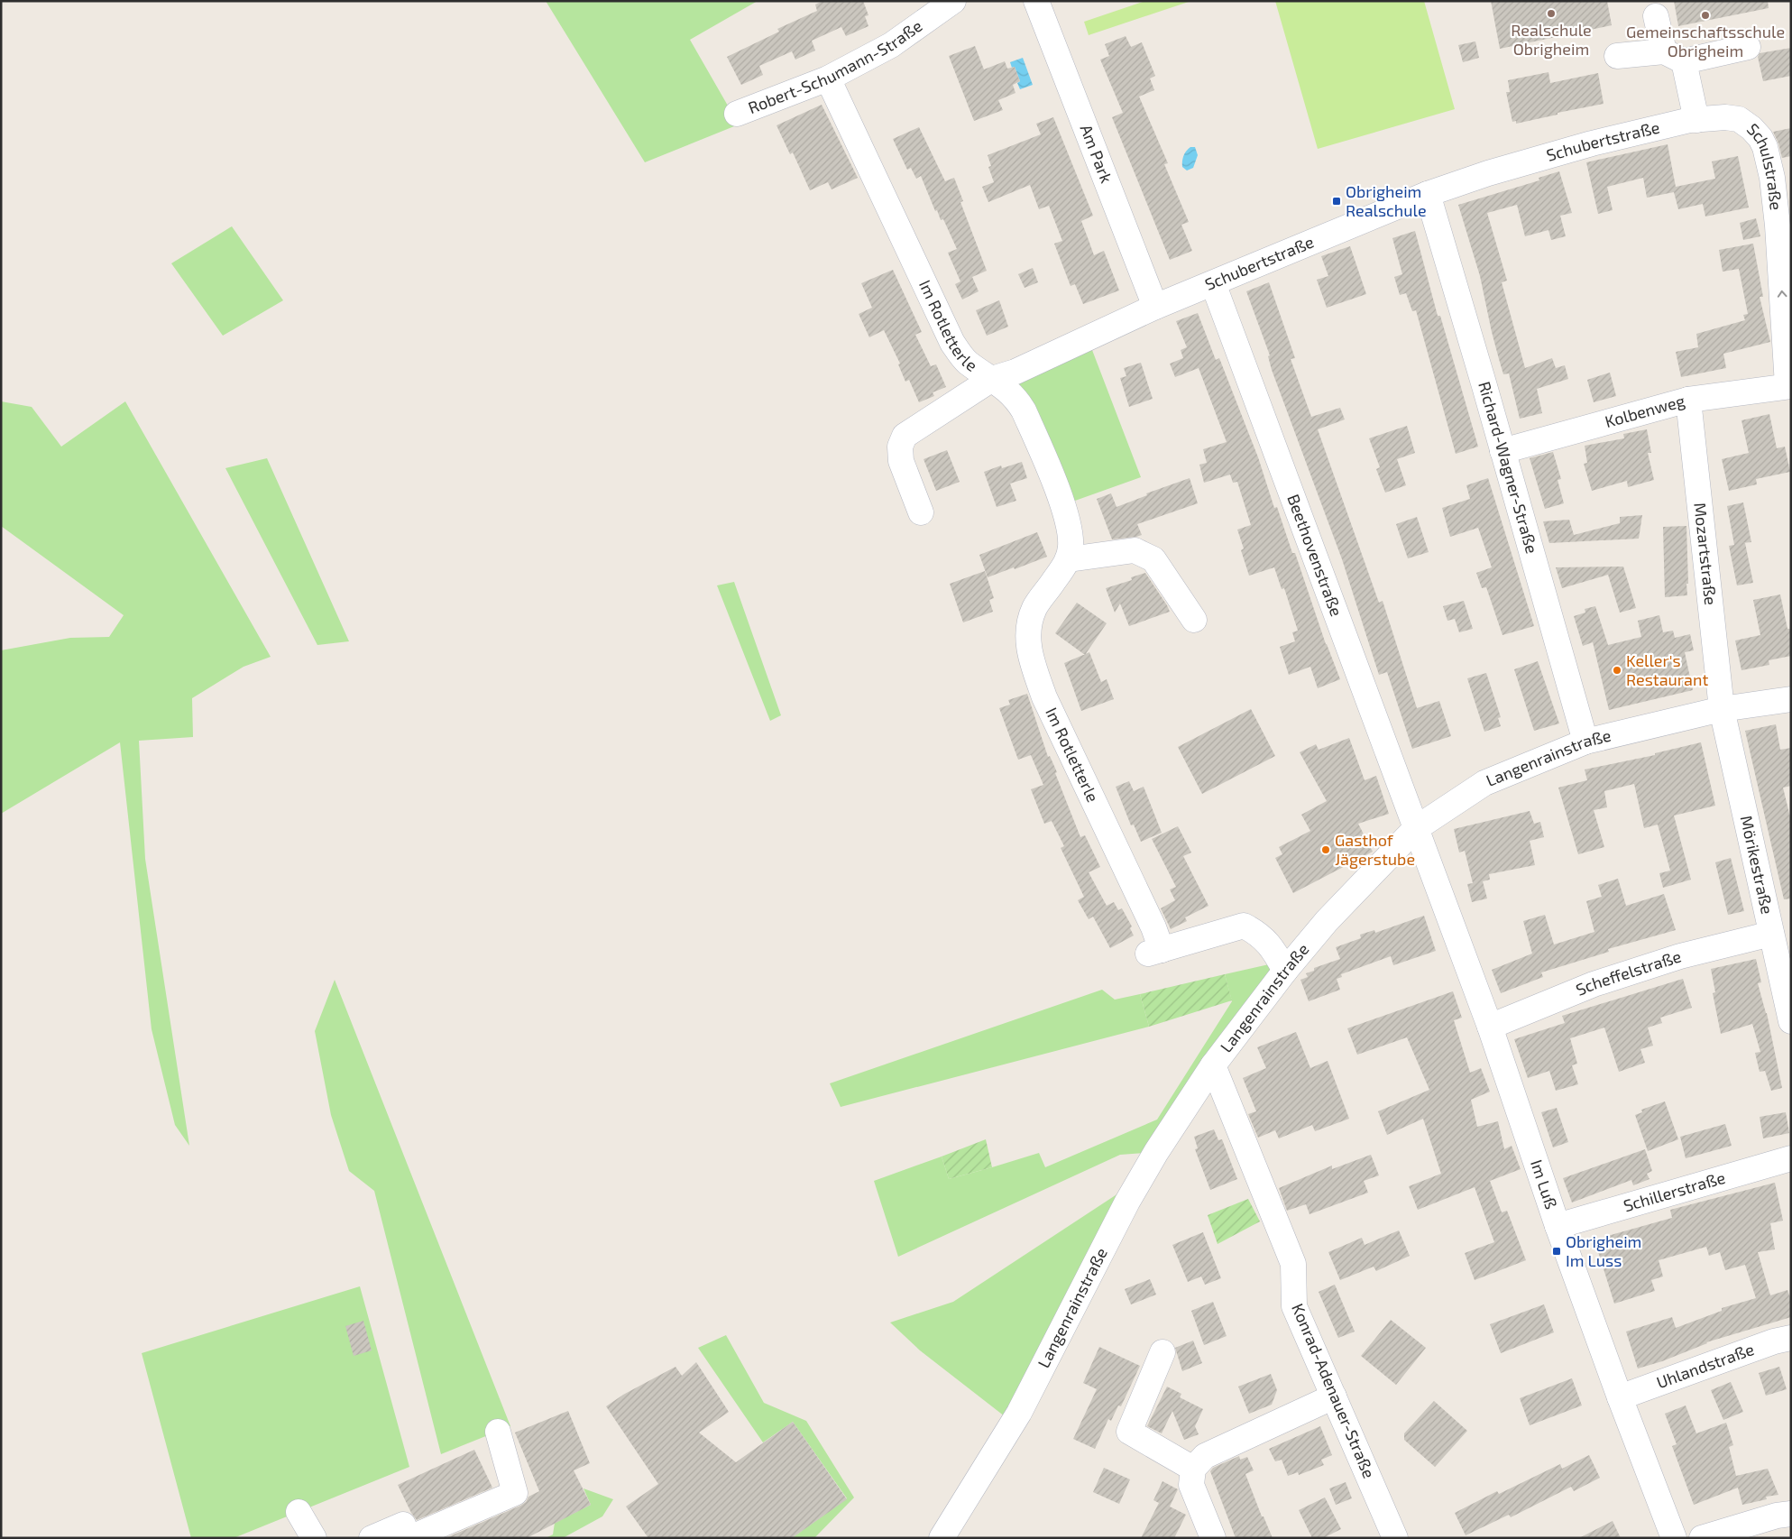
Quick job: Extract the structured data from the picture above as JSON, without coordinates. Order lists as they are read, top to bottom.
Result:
{
  "streets": {
    "street": [
      "Robert-Schumann-Straße",
      "Schubertstraße",
      "Am Park",
      "Schulstraße",
      "Im Rotletterle",
      "Kolbenweg",
      "Richard-Wagner-Straße",
      "Mozartstraße",
      "Beethovenstraße",
      "Langenrainstraße",
      "Mörikestraße",
      "Scheffelstraße",
      "Im Luß",
      "Schillerstraße",
      "Uhlandstraße",
      "Konrad-Adenauer-Straße"
    ]
  },
  "crossings": [
    ["Robert-Schumann-Straße", "Im Rotletterle"],
    ["Schubertstraße", "Am Park"],
    ["Schubertstraße", "Schulstraße"],
    ["Schubertstraße", "Im Rotletterle"],
    ["Schubertstraße", "Richard-Wagner-Straße"],
    ["Schubertstraße", "Beethovenstraße"],
    ["Schulstraße", "Kolbenweg"],
    ["Im Rotletterle", "Langenrainstraße"],
    ["Kolbenweg", "Richard-Wagner-Straße"],
    ["Kolbenweg", "Mozartstraße"],
    ["Richard-Wagner-Straße", "Langenrainstraße"],
    ["Mozartstraße", "Langenrainstraße"],
    ["Mozartstraße", "Mörikestraße"],
    ["Beethovenstraße", "Langenrainstraße"],
    ["Beethovenstraße", "Im Luß"],
    ["Langenrainstraße", "Mörikestraße"],
    ["Langenrainstraße", "Im Luß"],
    ["Langenrainstraße", "Konrad-Adenauer-Straße"],
    ["Mörikestraße", "Scheffelstraße"],
    ["Scheffelstraße", "Im Luß"],
    ["Im Luß", "Schillerstraße"],
    ["Im Luß", "Uhlandstraße"]
  ],
  "one_way": ["Schulstraße"],
  "places": {
    "other": [
      "Realschule Obrigheim",
      "Gemeinschaftsschule Obrigheim",
      "Keller's Restaurant",
      "Gasthof Jägerstube"
    ],
    "transit": ["Obrigheim Realschule", "Obrigheim Im Luss"]
  }
}
